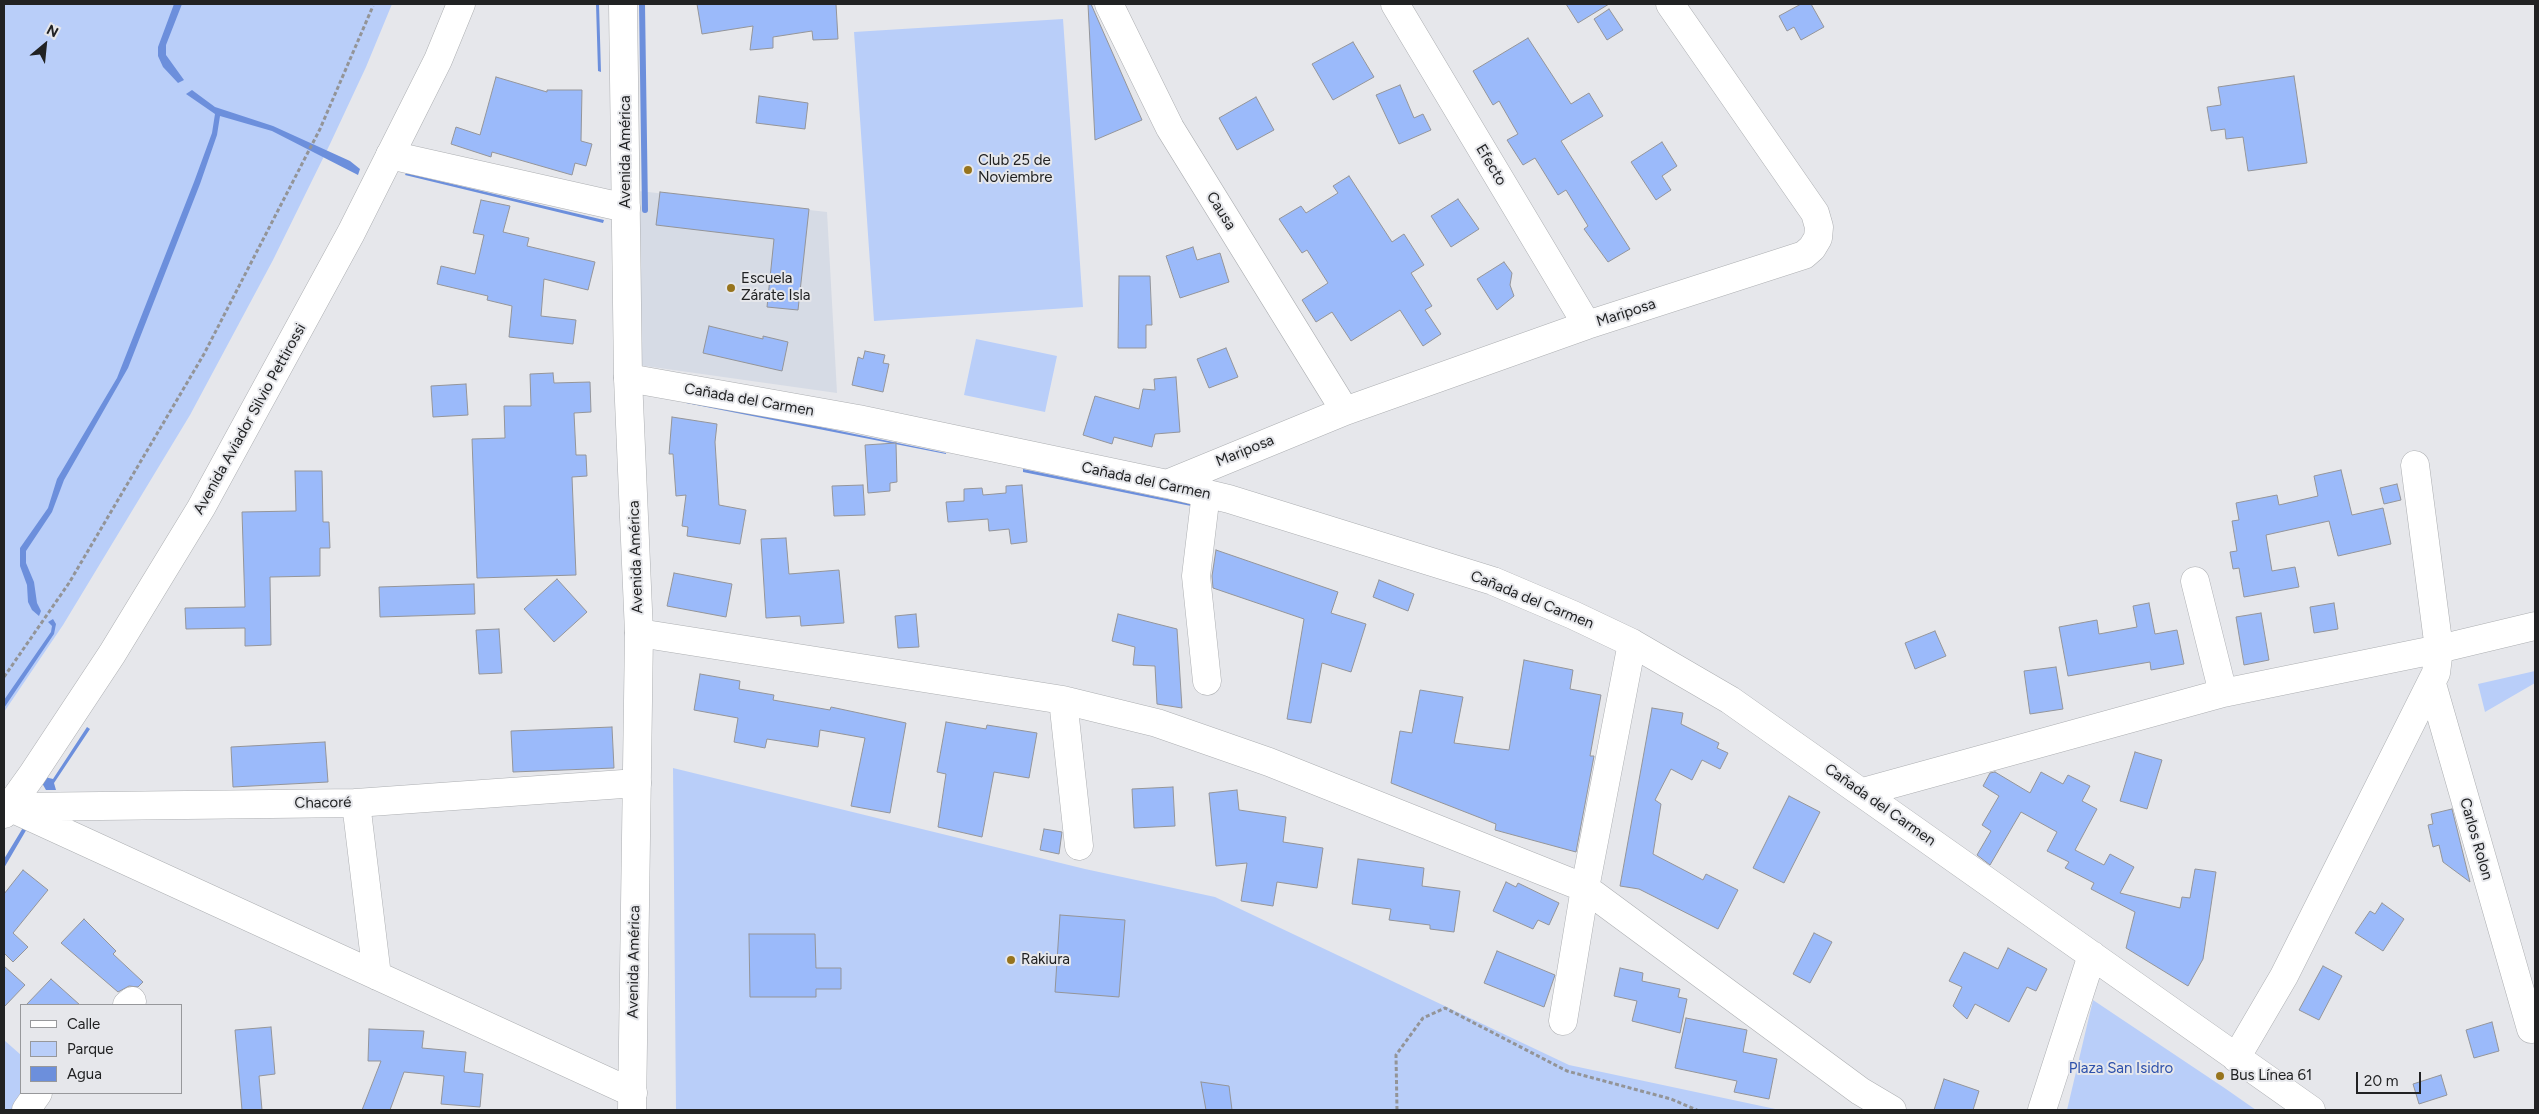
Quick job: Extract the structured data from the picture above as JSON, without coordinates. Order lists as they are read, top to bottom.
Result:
{
  "streets": {
    "street": [
      "Avenida América",
      "Efecto",
      "Causa",
      "Mariposa",
      "Cañada del Carmen",
      "Avenida Aviador Silvio Pettirossi",
      "Chacoré",
      "Carlos Rolon"
    ]
  },
  "crossings": [
    ["Avenida América", "Cañada del Carmen"],
    ["Avenida América", "Chacoré"],
    ["Efecto", "Mariposa"],
    ["Causa", "Mariposa"],
    ["Mariposa", "Cañada del Carmen"],
    ["Avenida Aviador Silvio Pettirossi", "Chacoré"]
  ],
  "parks": ["Plaza San Isidro"],
  "places": [
    "Club 25 de Noviembre",
    "Escuela Zárate Isla",
    "Rakiura",
    "Bus Línea 61"
  ],
  "legend": ["Calle", "Parque", "Agua"],
  "scale_bar": "20 m",
  "north": "top right"
}
